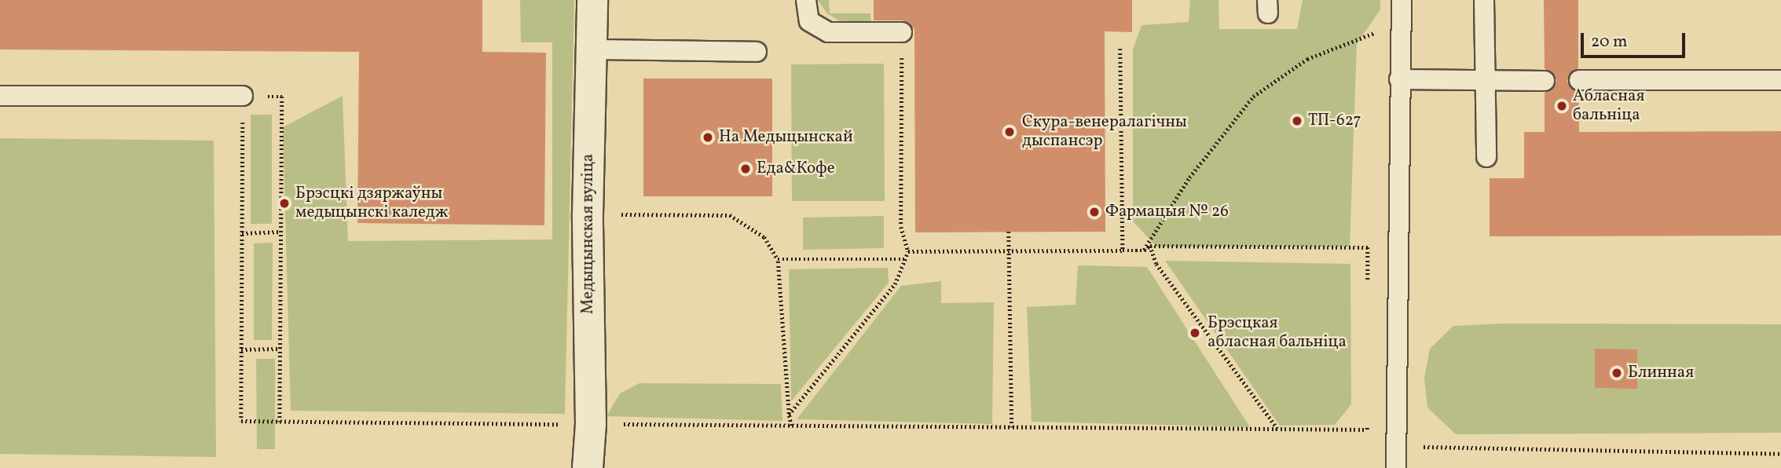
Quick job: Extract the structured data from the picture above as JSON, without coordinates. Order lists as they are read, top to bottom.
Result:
{
  "streets": {
    "street": ["Медыцынская вуліца"]
  },
  "places": [
    "Абласная бальніца",
    "ТП-627",
    "Скура-венералагічны дыспансэр",
    "На Медыцынскай",
    "Еда&Кофе",
    "Брэсцкі дзяржаўны медыцынскі каледж",
    "Фармацыя № 26",
    "Брэсцкая абласная бальніца",
    "Блинная"
  ],
  "scale_bar": "20 m"
}
